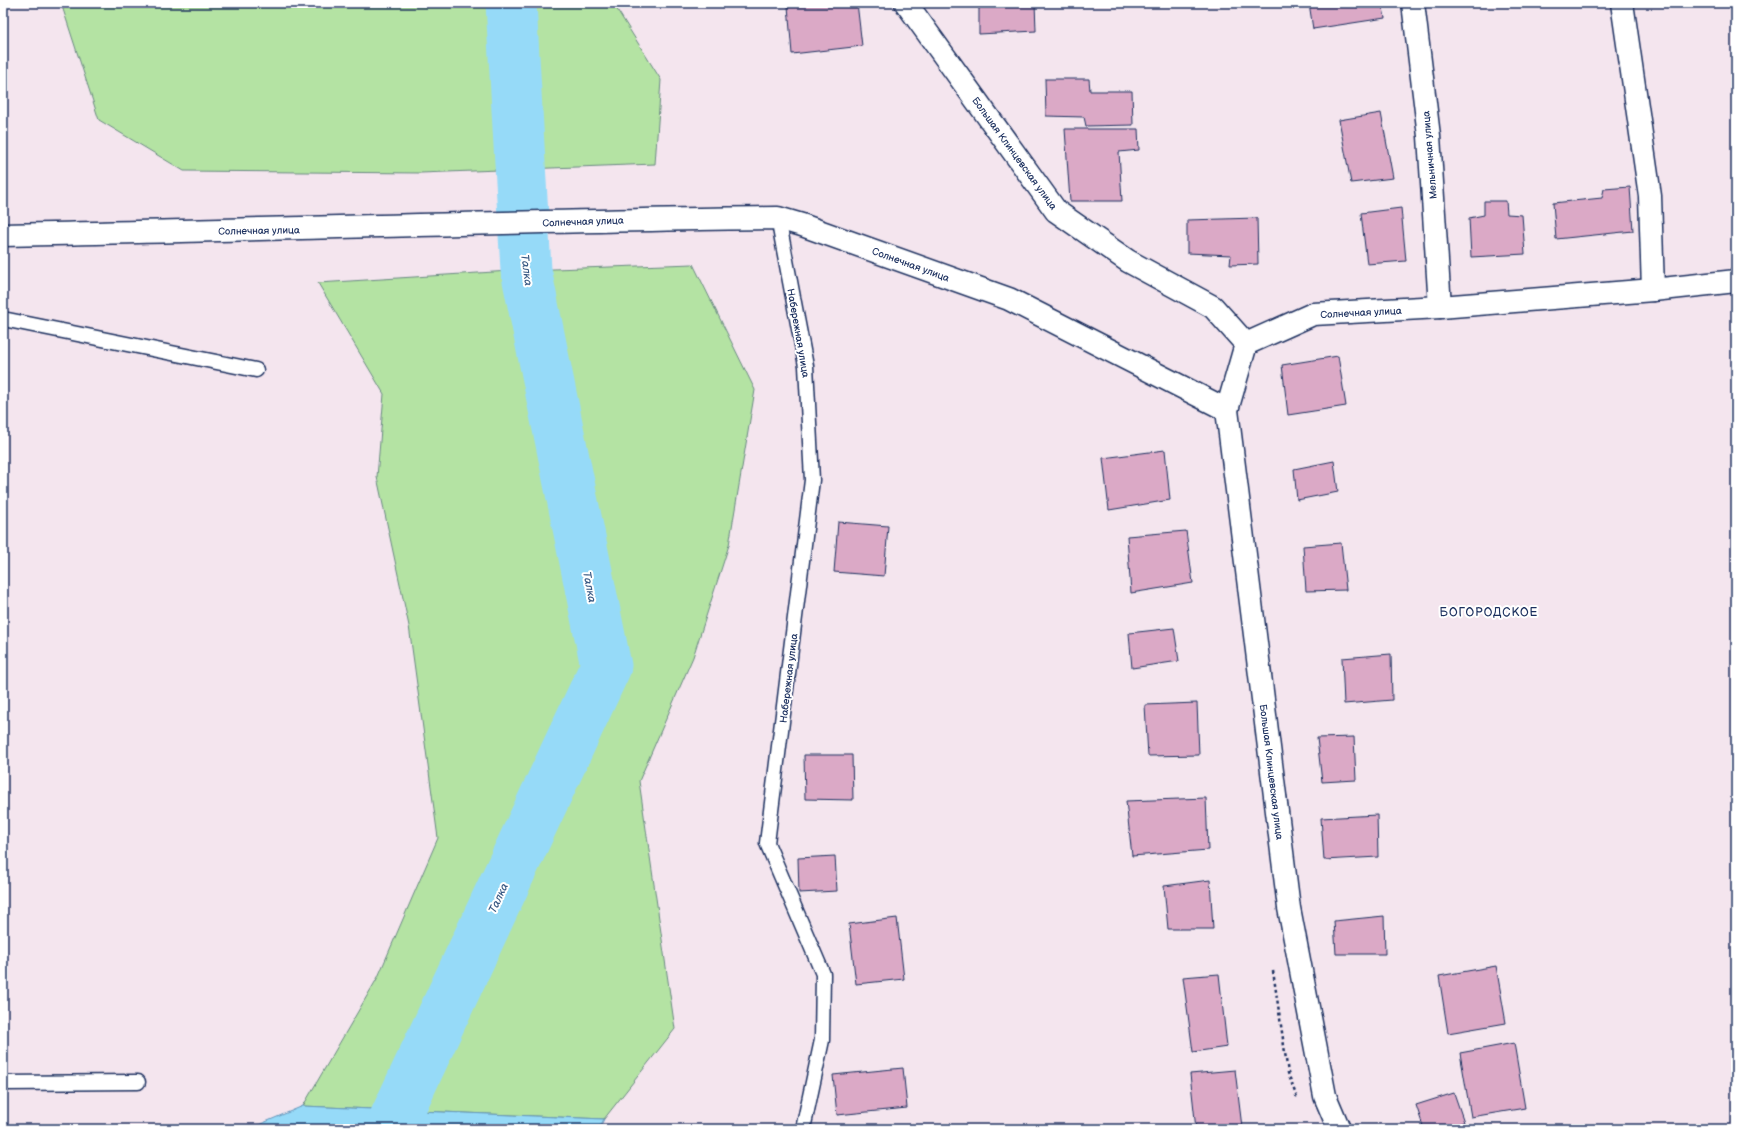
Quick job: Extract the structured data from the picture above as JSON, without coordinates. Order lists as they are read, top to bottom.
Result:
{
  "streets": {
    "street": ["Большая Клинцевская улица", "Мельничная улица", "Солнечная улица"],
    "lane": ["Набережная улица"]
  },
  "crossings": [
    ["Большая Клинцевская улица", "Солнечная улица"],
    ["Мельничная улица", "Солнечная улица"],
    ["Солнечная улица", "Набережная улица"]
  ],
  "districts": ["БОГОРОДСКОЕ"],
  "water": ["Талка"]
}
